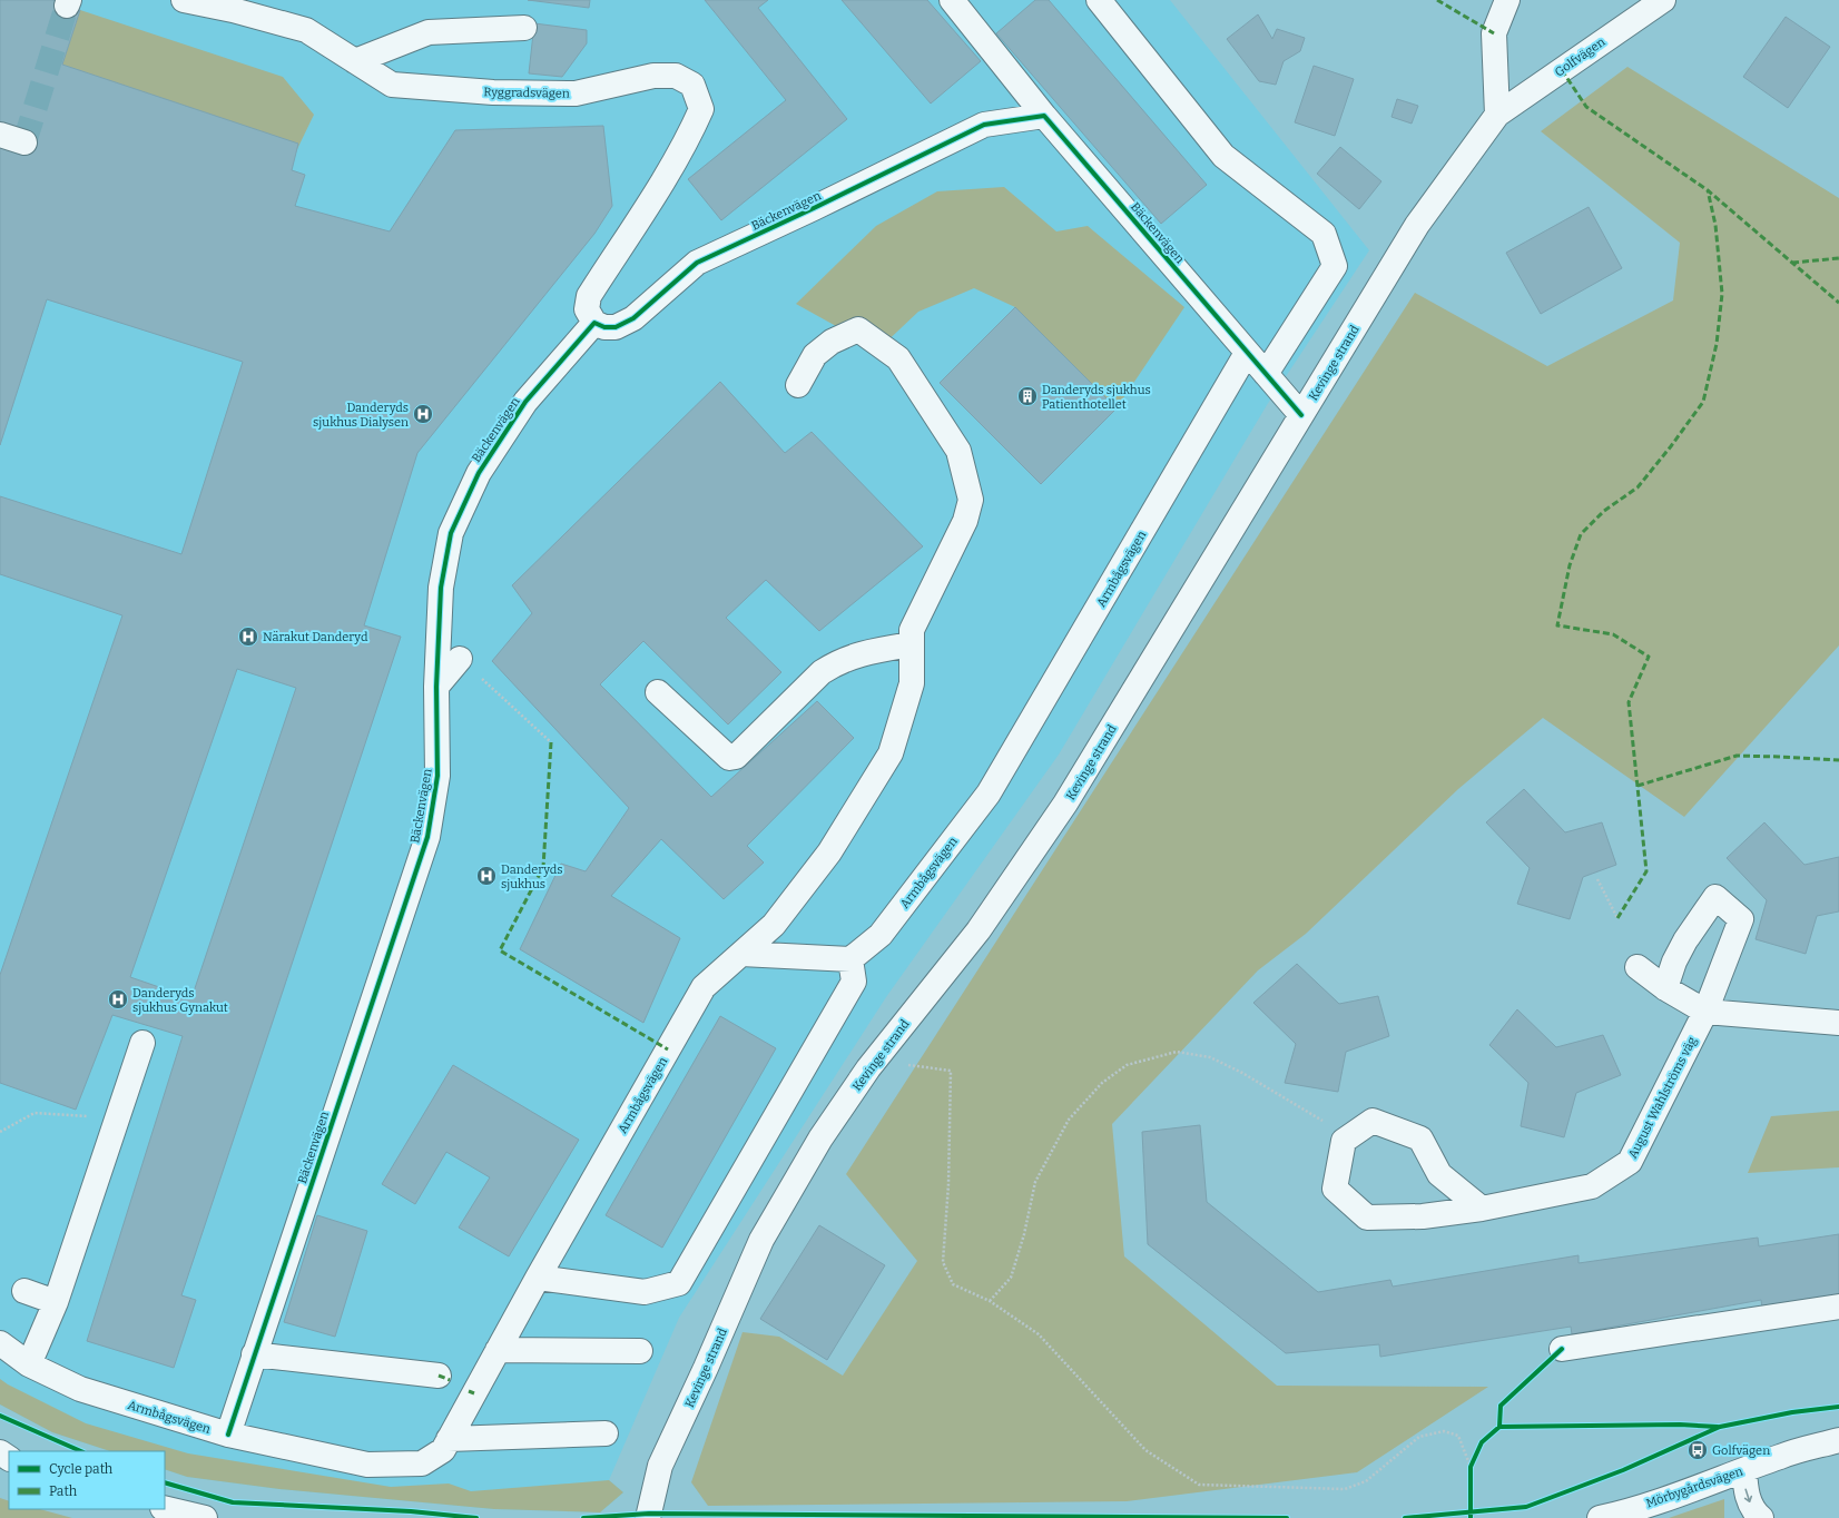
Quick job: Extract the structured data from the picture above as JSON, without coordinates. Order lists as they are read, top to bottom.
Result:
{
  "streets": {
    "street": [
      "Golfvägen",
      "Ryggradsvägen",
      "Bäckenvägen",
      "Kevinge strand",
      "Armbågsvägen",
      "August Wahlströms väg",
      "Mörbygårdsvägen"
    ]
  },
  "crossings": [
    ["Golfvägen", "Kevinge strand"],
    ["Ryggradsvägen", "Bäckenvägen"],
    ["Bäckenvägen", "Kevinge strand"],
    ["Bäckenvägen", "Armbågsvägen"]
  ],
  "places": {
    "building": ["Danderyds sjukhus Patienthotellet"],
    "hospital": [
      "Danderyds sjukhus Dialysen",
      "Närakut Danderyd",
      "Danderyds sjukhus",
      "Danderyds sjukhus Gynakut"
    ],
    "bus stop": ["Golfvägen"]
  },
  "legend": ["Cycle path", "Path"]
}
